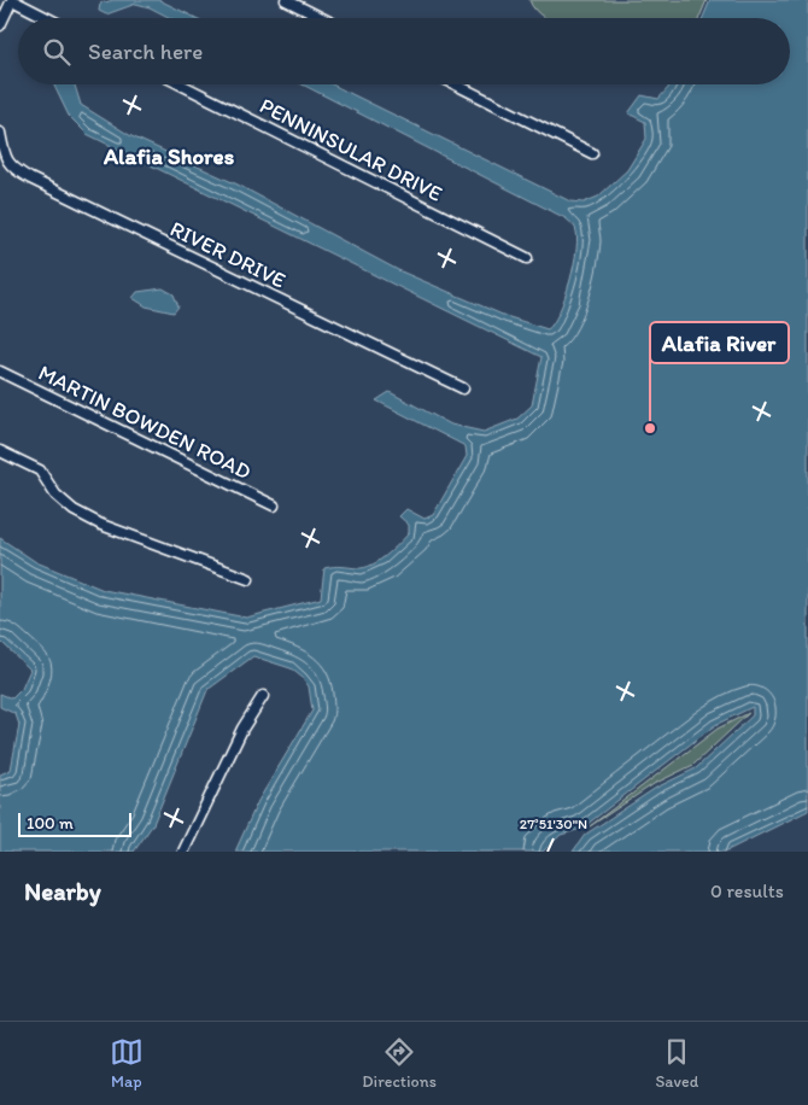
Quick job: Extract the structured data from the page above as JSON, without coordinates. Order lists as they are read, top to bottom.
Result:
{
  "streets": {
    "street": ["PENNINSULAR DRIVE", "RIVER DRIVE", "MARTIN BOWDEN ROAD"]
  },
  "districts": ["Alafia Shores"],
  "places": ["Alafia River"],
  "scale_bar": "100 m",
  "page": {
    "search": "Search here",
    "scale": "100 m",
    "heading": ["Nearby", "0 results"],
    "nav": ["Map", "Directions", "Saved"]
  },
  "coordinates": ["27°51'30\"N"]
}
